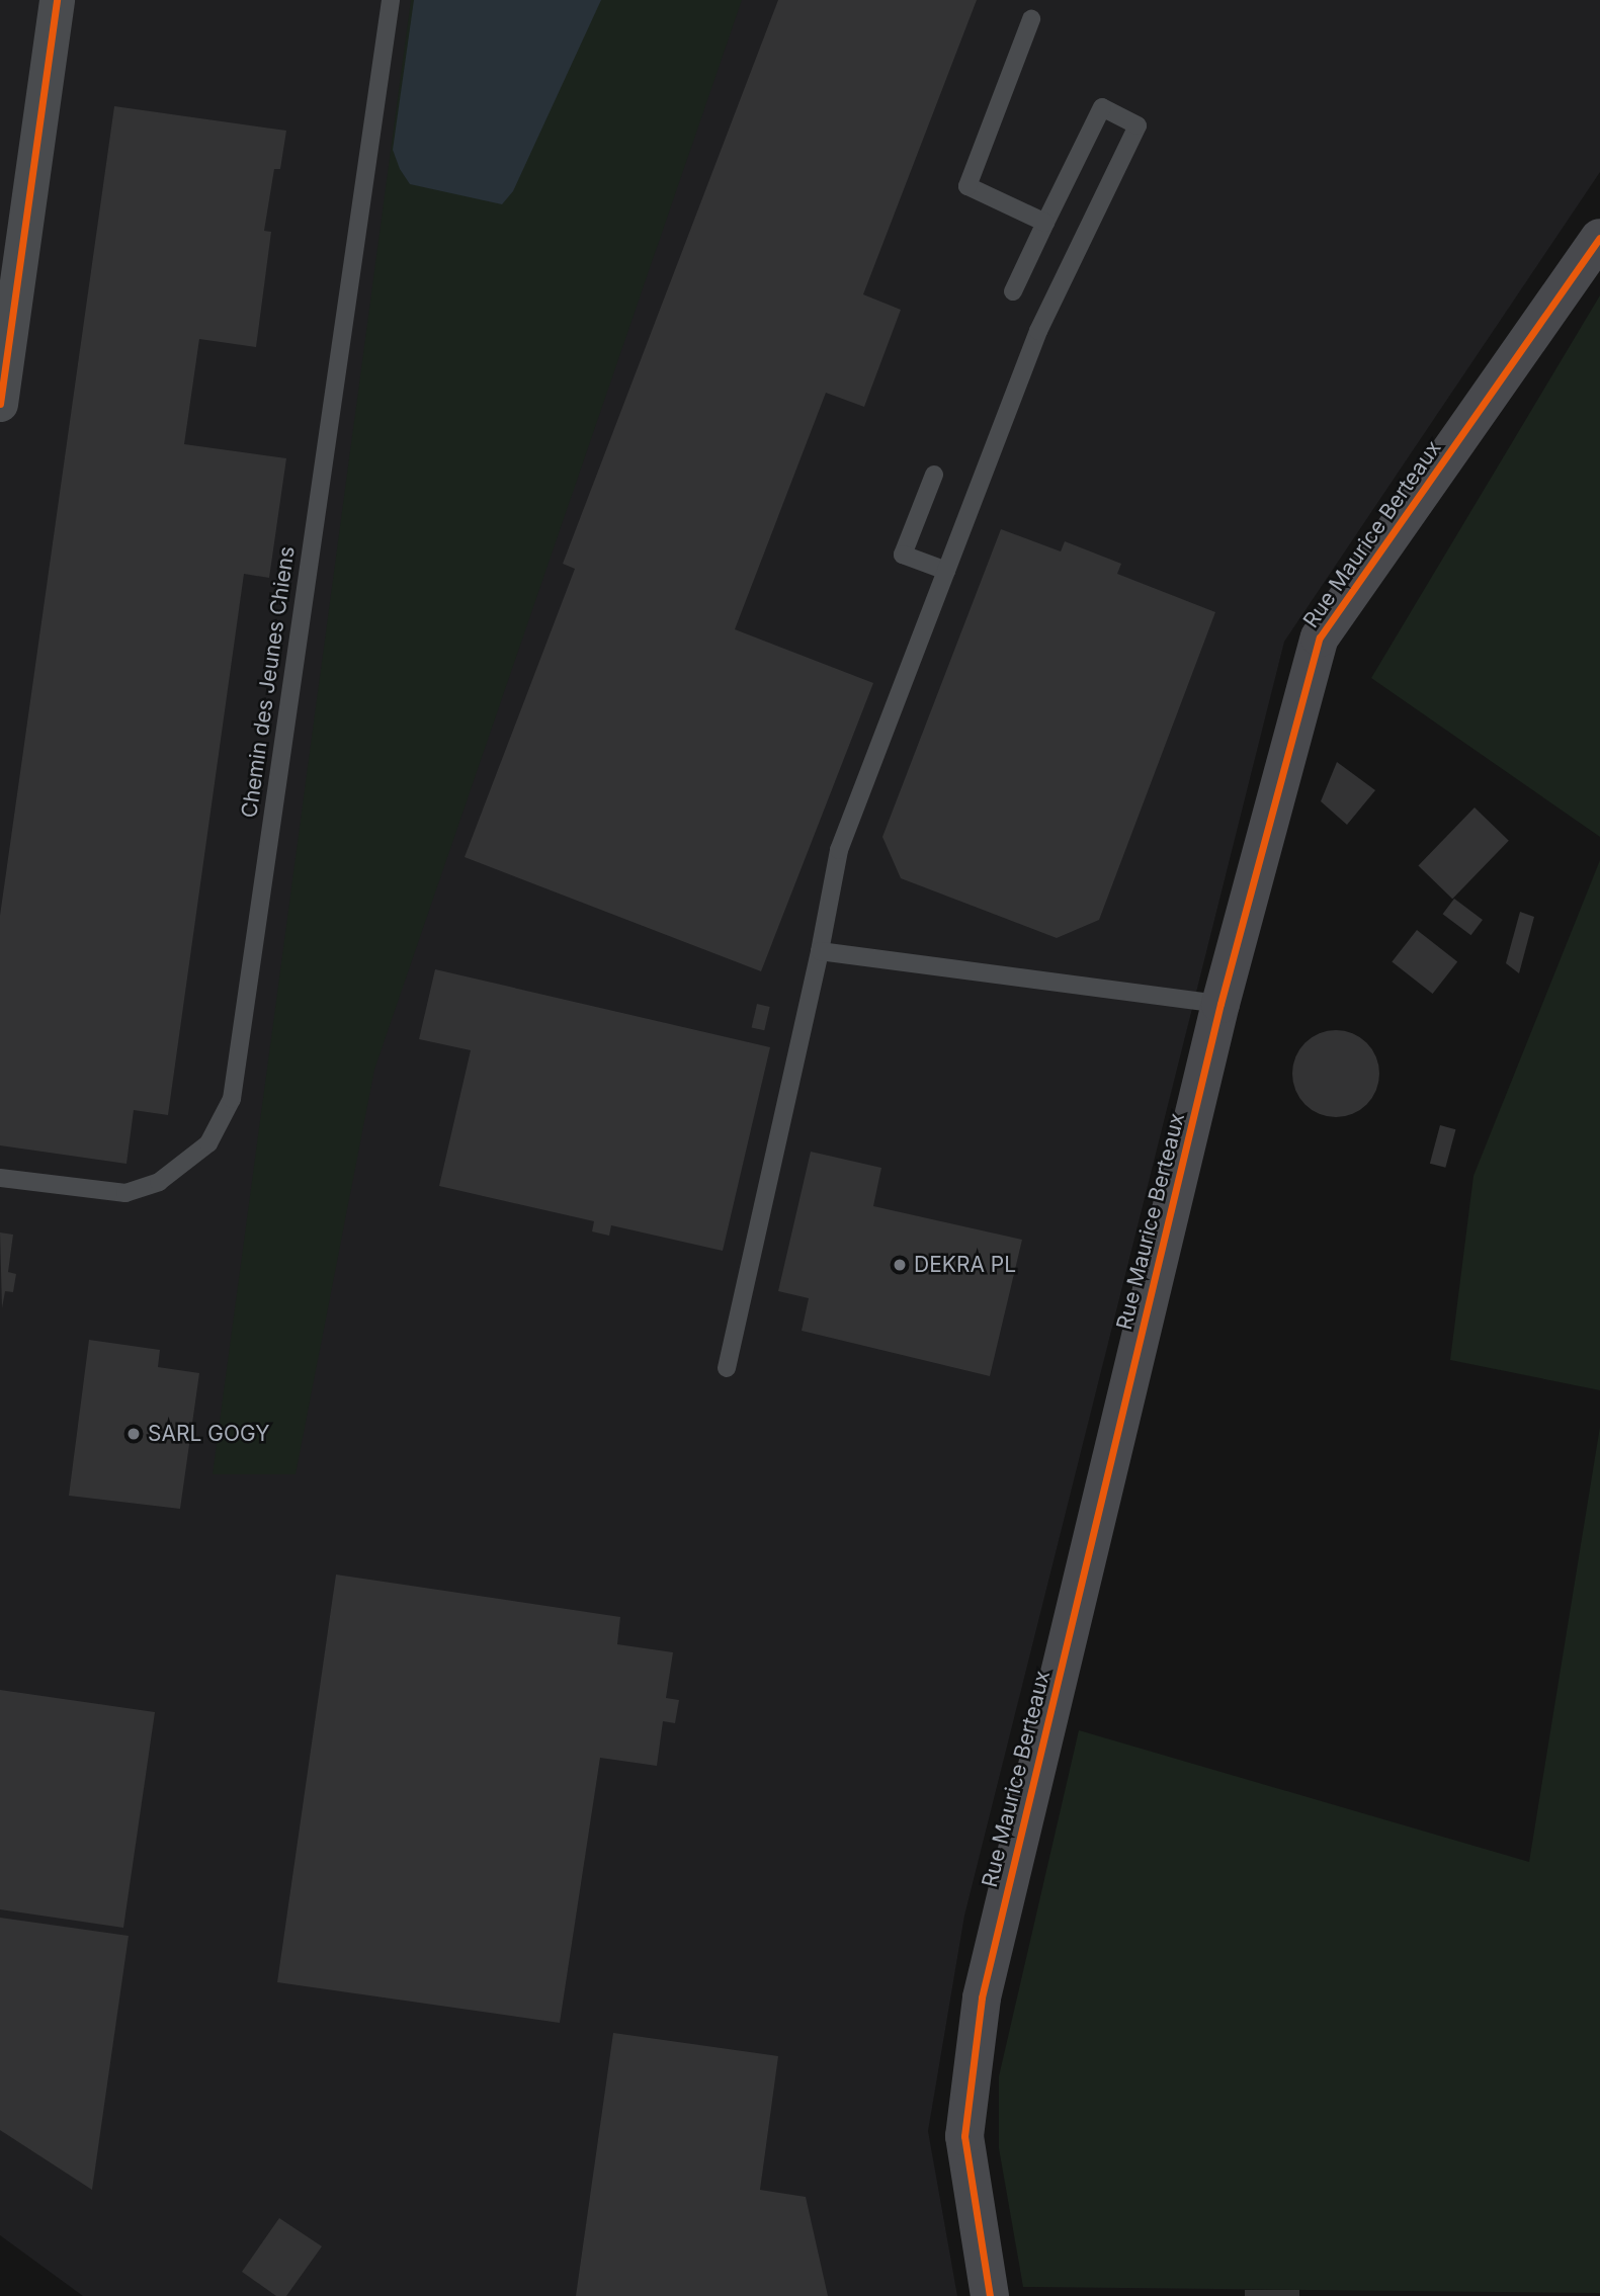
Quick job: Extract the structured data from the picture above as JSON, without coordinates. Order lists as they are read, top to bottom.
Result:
{
  "streets": {
    "street": ["Rue Maurice Berteaux"],
    "lane": ["Chemin des Jeunes Chiens"]
  },
  "places": ["DEKRA PL", "SARL GOGY"]
}
